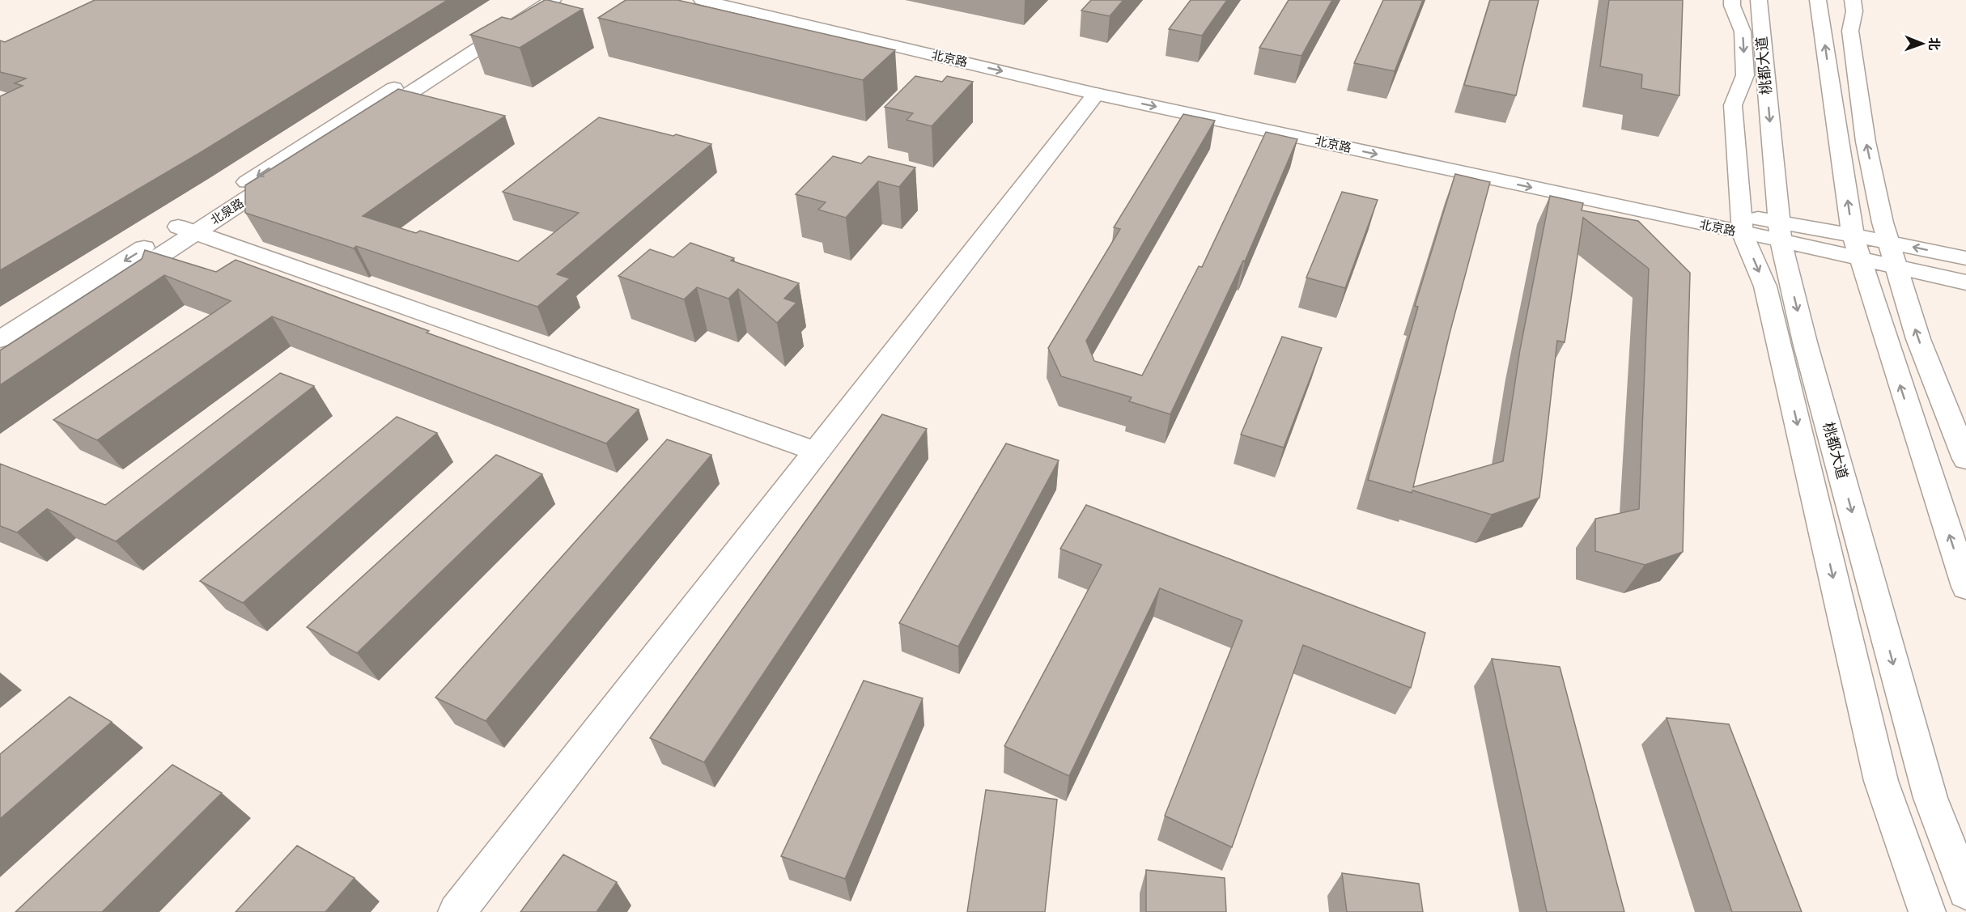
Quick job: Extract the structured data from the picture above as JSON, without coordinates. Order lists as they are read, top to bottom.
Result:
{
  "streets": {
    "street": ["北京路", "桃都大道", "北泉路"]
  },
  "crossings": [
    ["北京路", "桃都大道"]
  ],
  "north": "right"
}
